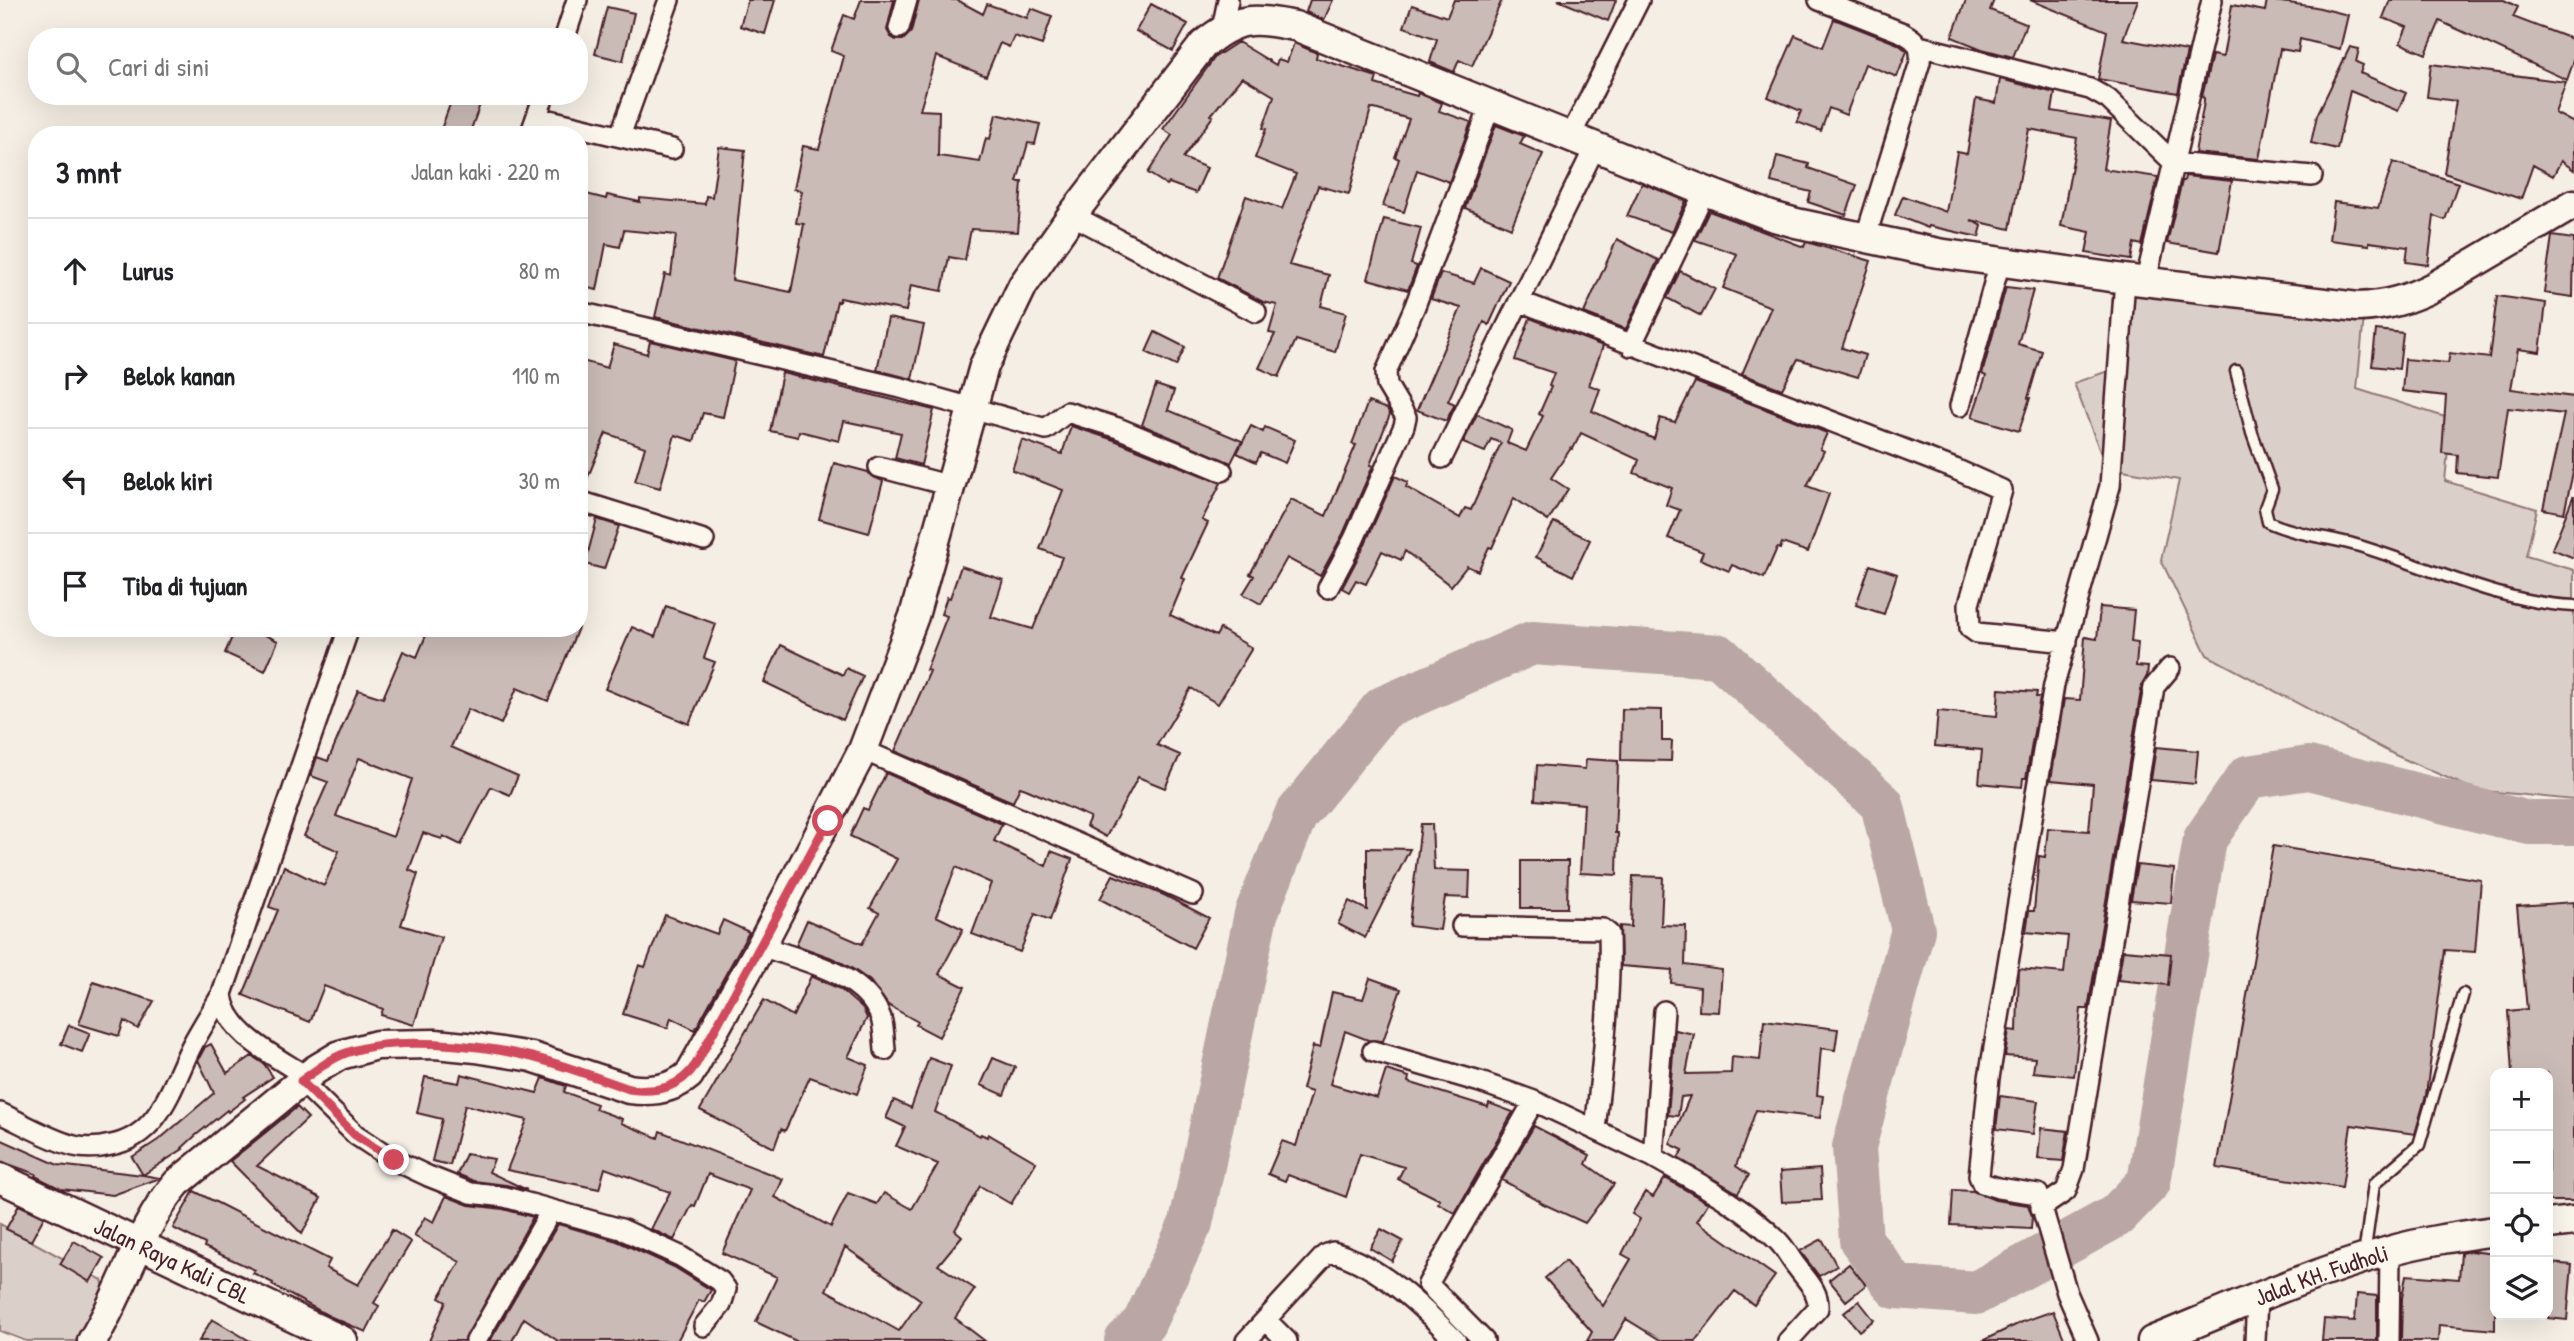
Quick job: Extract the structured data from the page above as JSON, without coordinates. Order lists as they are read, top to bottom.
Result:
{
  "streets": {
    "street": ["Jalan Raya Kali CBL", "Jalal KH. Fudholi"]
  },
  "page": {
    "search": "Cari di sini",
    "heading": ["3 mnt", "Jalan kaki · 220 m"],
    "list": [
      ["Lurus", "80 m"],
      ["Belok kanan", "110 m"],
      ["Belok kiri", "30 m"],
      "Tiba di tujuan"
    ],
    "map_buttons": ["+", "−"]
  }
}
